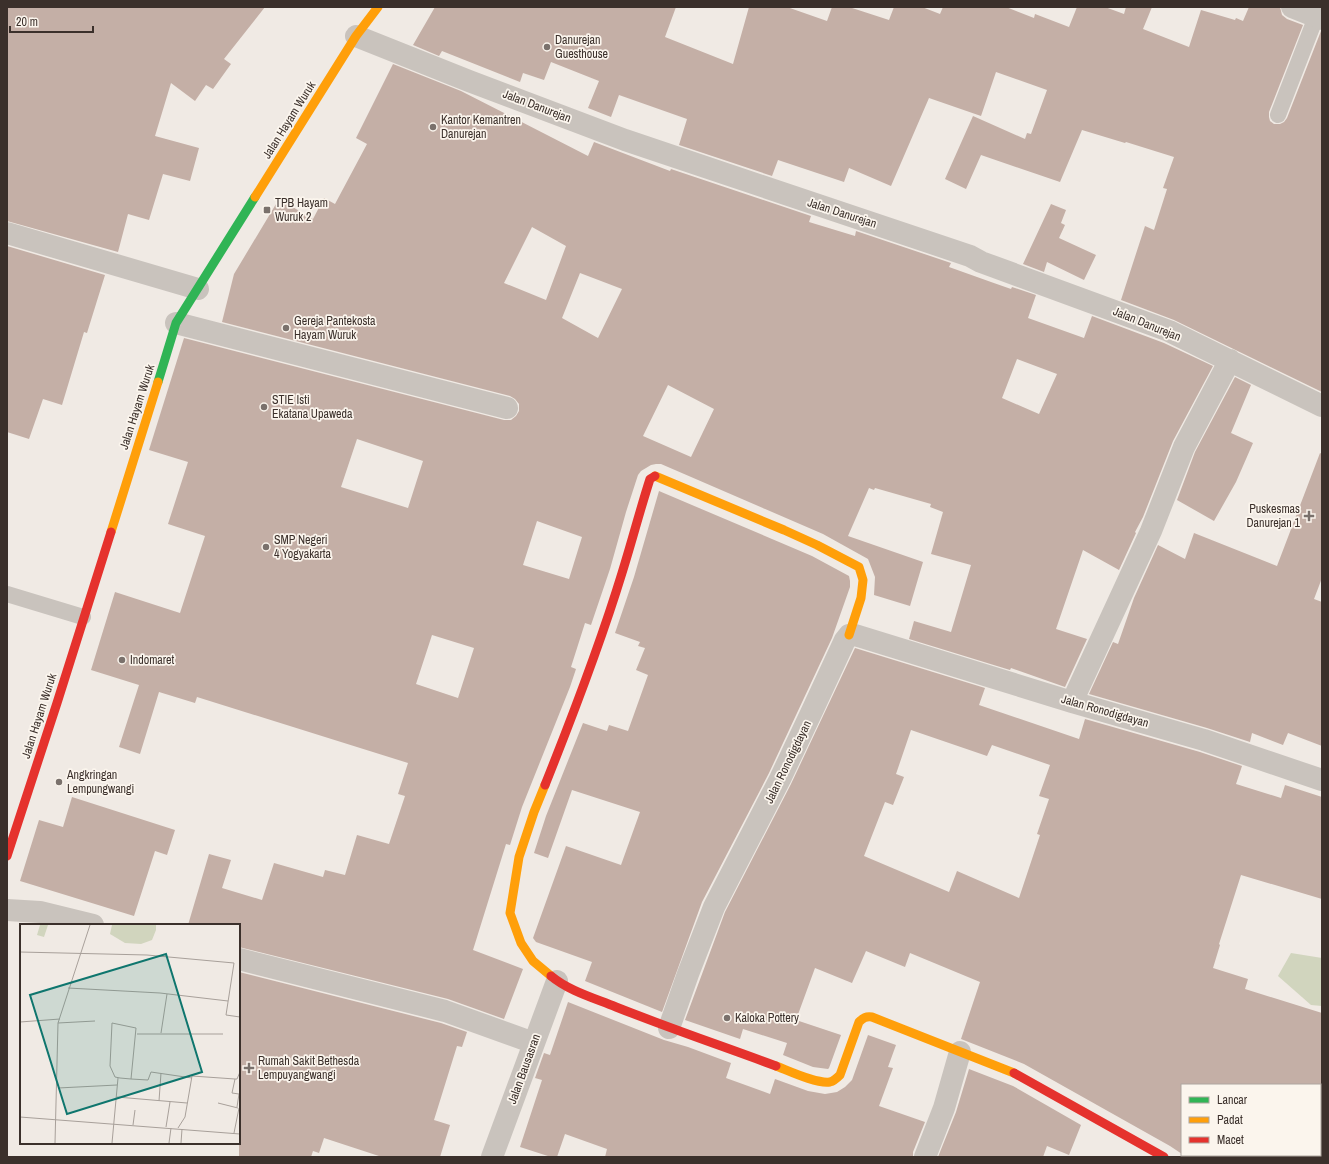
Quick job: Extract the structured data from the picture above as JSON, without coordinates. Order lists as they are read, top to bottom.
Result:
{
  "streets": {
    "street": [
      "Jalan Danurejan",
      "Jalan Hayam Wuruk",
      "Jalan Ronodigdayan",
      "Jalan Bausasran"
    ]
  },
  "crossings": [
    ["Jalan Danurejan", "Jalan Hayam Wuruk"]
  ],
  "places": {
    "other": [
      "Danurejan Guesthouse",
      "Kantor Kemantren Danurejan",
      "Gereja Pantekosta Hayam Wuruk",
      "STIE Isti Ekatana Upaweda",
      "SMP Negeri 4 Yogyakarta",
      "Indomaret",
      "Angkringan Lempungwangi",
      "Kaloka Pottery"
    ],
    "transit": ["TPB Hayam Wuruk 2"],
    "health": ["Puskesmas Danurejan 1", "Rumah Sakit Bethesda Lempuyangwangi"]
  },
  "legend": ["Lancar", "Padat", "Macet"],
  "scale_bar": "20 m"
}
